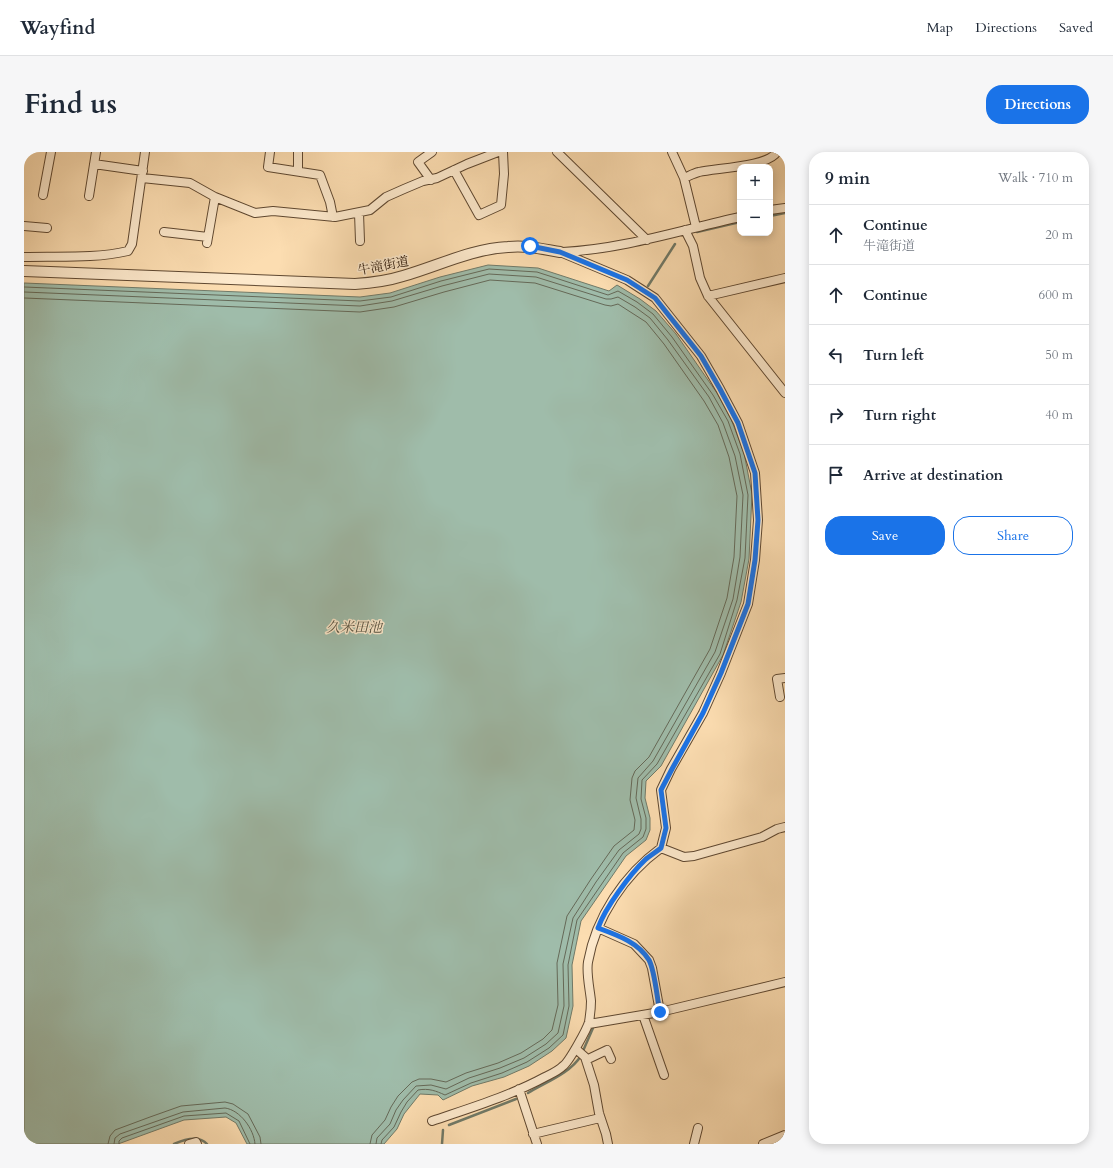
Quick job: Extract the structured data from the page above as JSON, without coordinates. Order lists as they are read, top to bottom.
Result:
{
  "streets": {
    "street": ["牛滝街道"]
  },
  "water": ["久米田池"],
  "page": {
    "header": "Wayfind",
    "nav": ["Map", "Directions", "Saved"],
    "title": "Find us",
    "buttons": [
      "Directions",
      ["Save", "Share"]
    ],
    "heading": ["9 min", "Walk · 710 m"],
    "map_buttons": ["+", "−"],
    "list": [
      ["Continue", "牛滝街道", "20 m"],
      ["Continue", "600 m"],
      ["Turn left", "50 m"],
      ["Turn right", "40 m"],
      "Arrive at destination"
    ]
  }
}
